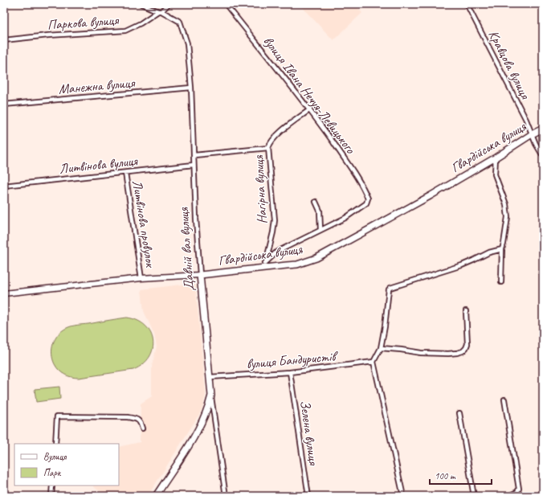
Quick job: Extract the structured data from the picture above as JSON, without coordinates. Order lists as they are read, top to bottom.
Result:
{
  "streets": {
    "main road": ["Гвардійська вулиця", "Давній вал вулиця"],
    "street": [
      "Паркова вулиця",
      "Кравцова вулиця",
      "Манежна вулиця",
      "вулиця Івана Нечуя-Левицького",
      "Литвінова вулиця",
      "Нагірна вулиця",
      "Литвінова провулок",
      "вулиця Бандуристів",
      "Зелена вулиця"
    ]
  },
  "crossings": [
    ["Паркова вулиця", "Давній вал вулиця"],
    ["Кравцова вулиця", "Гвардійська вулиця"],
    ["Манежна вулиця", "Давній вал вулиця"],
    ["вулиця Івана Нечуя-Левицького", "Нагірна вулиця"],
    ["Гвардійська вулиця", "Нагірна вулиця"],
    ["Гвардійська вулиця", "Литвінова провулок"],
    ["Гвардійська вулиця", "Давній вал вулиця"],
    ["Литвінова вулиця", "Литвінова провулок"],
    ["Литвінова вулиця", "Давній вал вулиця"],
    ["Давній вал вулиця", "вулиця Бандуристів"],
    ["вулиця Бандуристів", "Зелена вулиця"]
  ],
  "legend": ["Вулиця", "Парк"],
  "scale_bar": "100 m"
}
